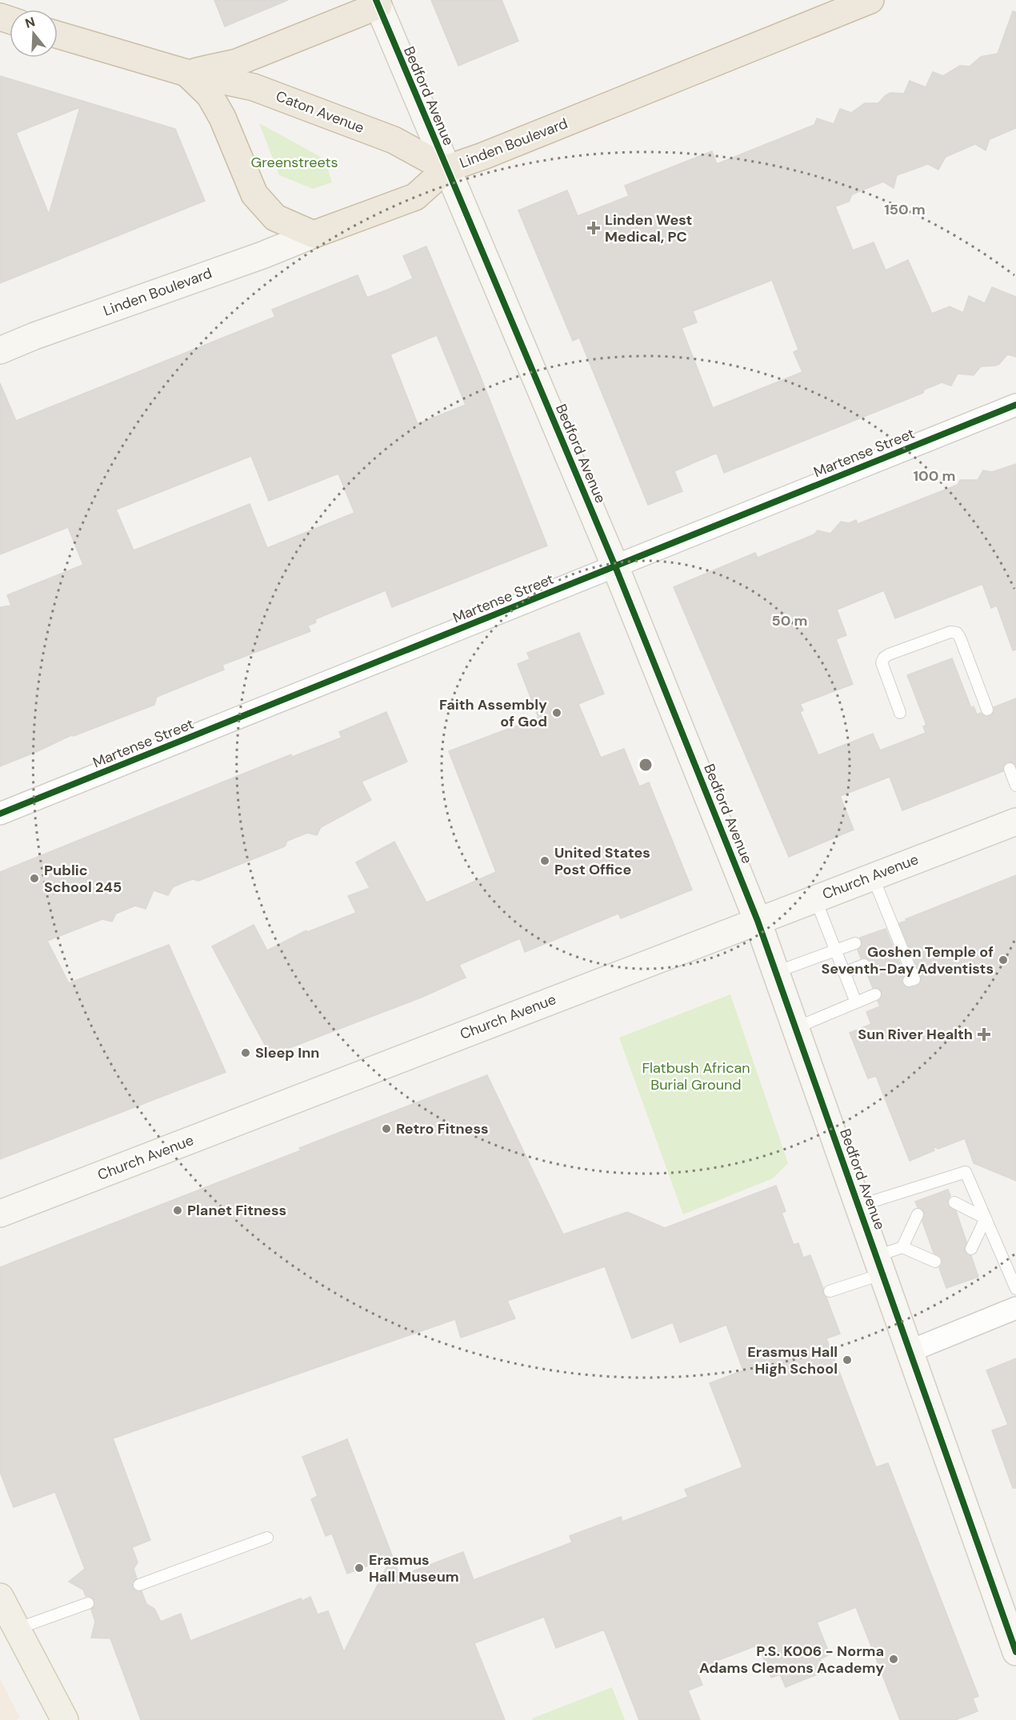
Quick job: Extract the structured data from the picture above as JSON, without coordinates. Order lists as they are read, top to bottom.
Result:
{
  "streets": {
    "highway": ["Caton Avenue", "Linden Boulevard"],
    "street": ["Bedford Avenue", "Martense Street", "Church Avenue"]
  },
  "crossings": [
    ["Bedford Avenue", "Caton Avenue"],
    ["Bedford Avenue", "Linden Boulevard"],
    ["Bedford Avenue", "Martense Street"],
    ["Bedford Avenue", "Church Avenue"],
    ["Caton Avenue", "Linden Boulevard"]
  ],
  "parks": ["Greenstreets", "Flatbush African Burial Ground"],
  "places": {
    "health": ["Linden West Medical, PC", "Sun River Health"],
    "other": [
      "Faith Assembly of God",
      "United States Post Office",
      "Public School 245",
      "Goshen Temple of Seventh-Day Adventists",
      "Sleep Inn",
      "Retro Fitness",
      "Planet Fitness",
      "Erasmus Hall High School",
      "Erasmus Hall Museum",
      "P.S. K006 - Norma Adams Clemons Academy"
    ]
  },
  "north": "top",
  "rings": ["150 m", "100 m", "50 m"]
}
